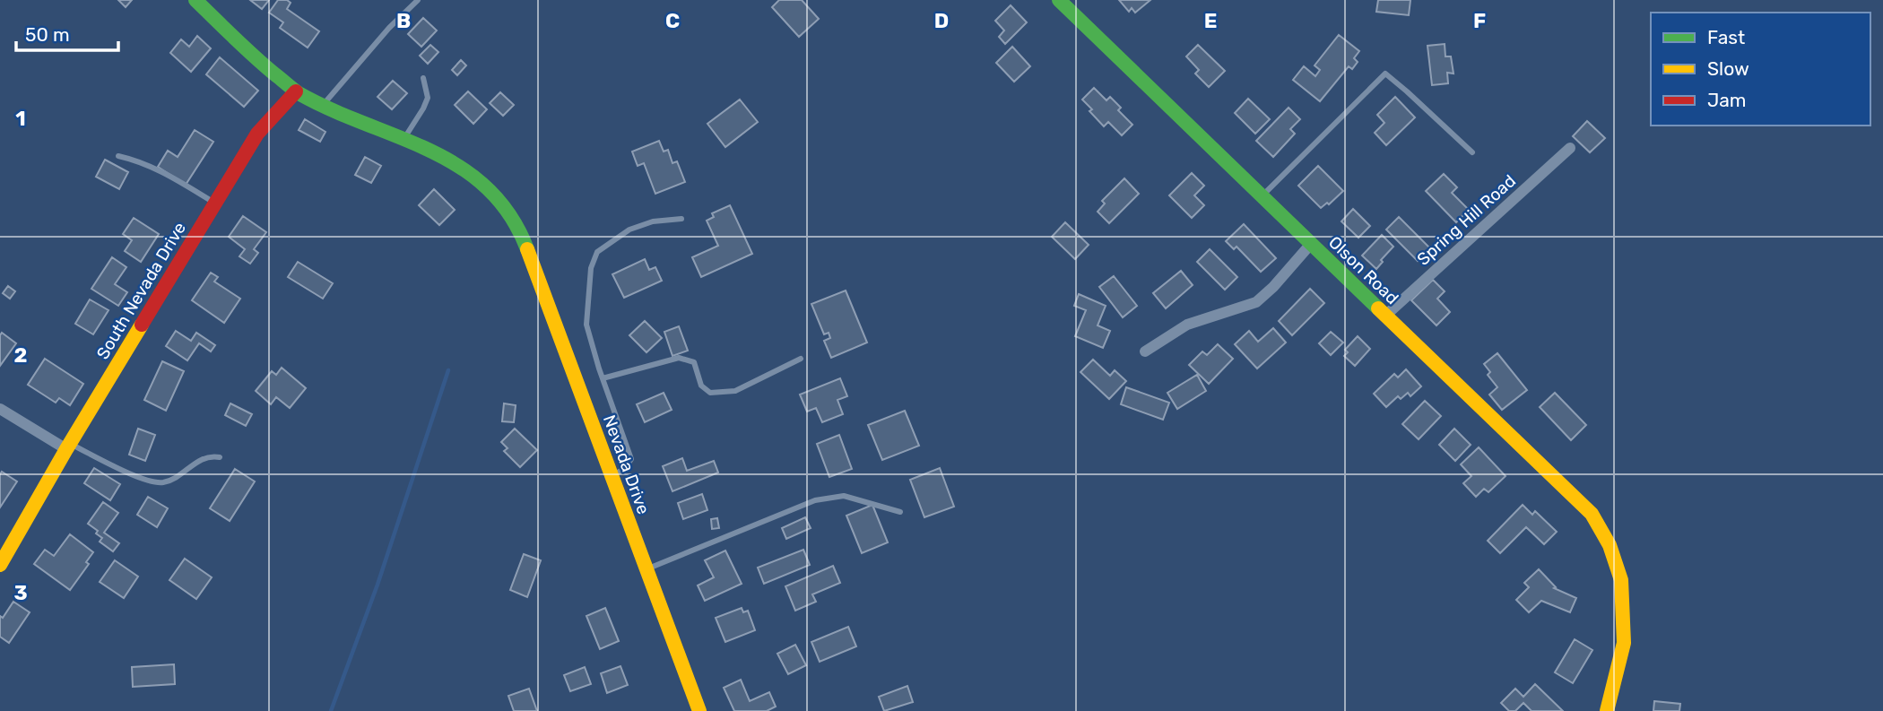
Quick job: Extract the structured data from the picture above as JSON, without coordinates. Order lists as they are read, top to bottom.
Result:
{
  "streets": {
    "street": [
      "Spring Hill Road",
      "Olson Road",
      "South Nevada Drive",
      "Nevada Drive"
    ]
  },
  "crossings": [
    ["Spring Hill Road", "Olson Road"]
  ],
  "legend": ["Fast", "Slow", "Jam"],
  "scale_bar": "50 m",
  "grid": {
    "columns": [
      "B",
      "C",
      "D",
      "E",
      "F"
    ],
    "rows": ["1", "2", "3"]
  }
}
